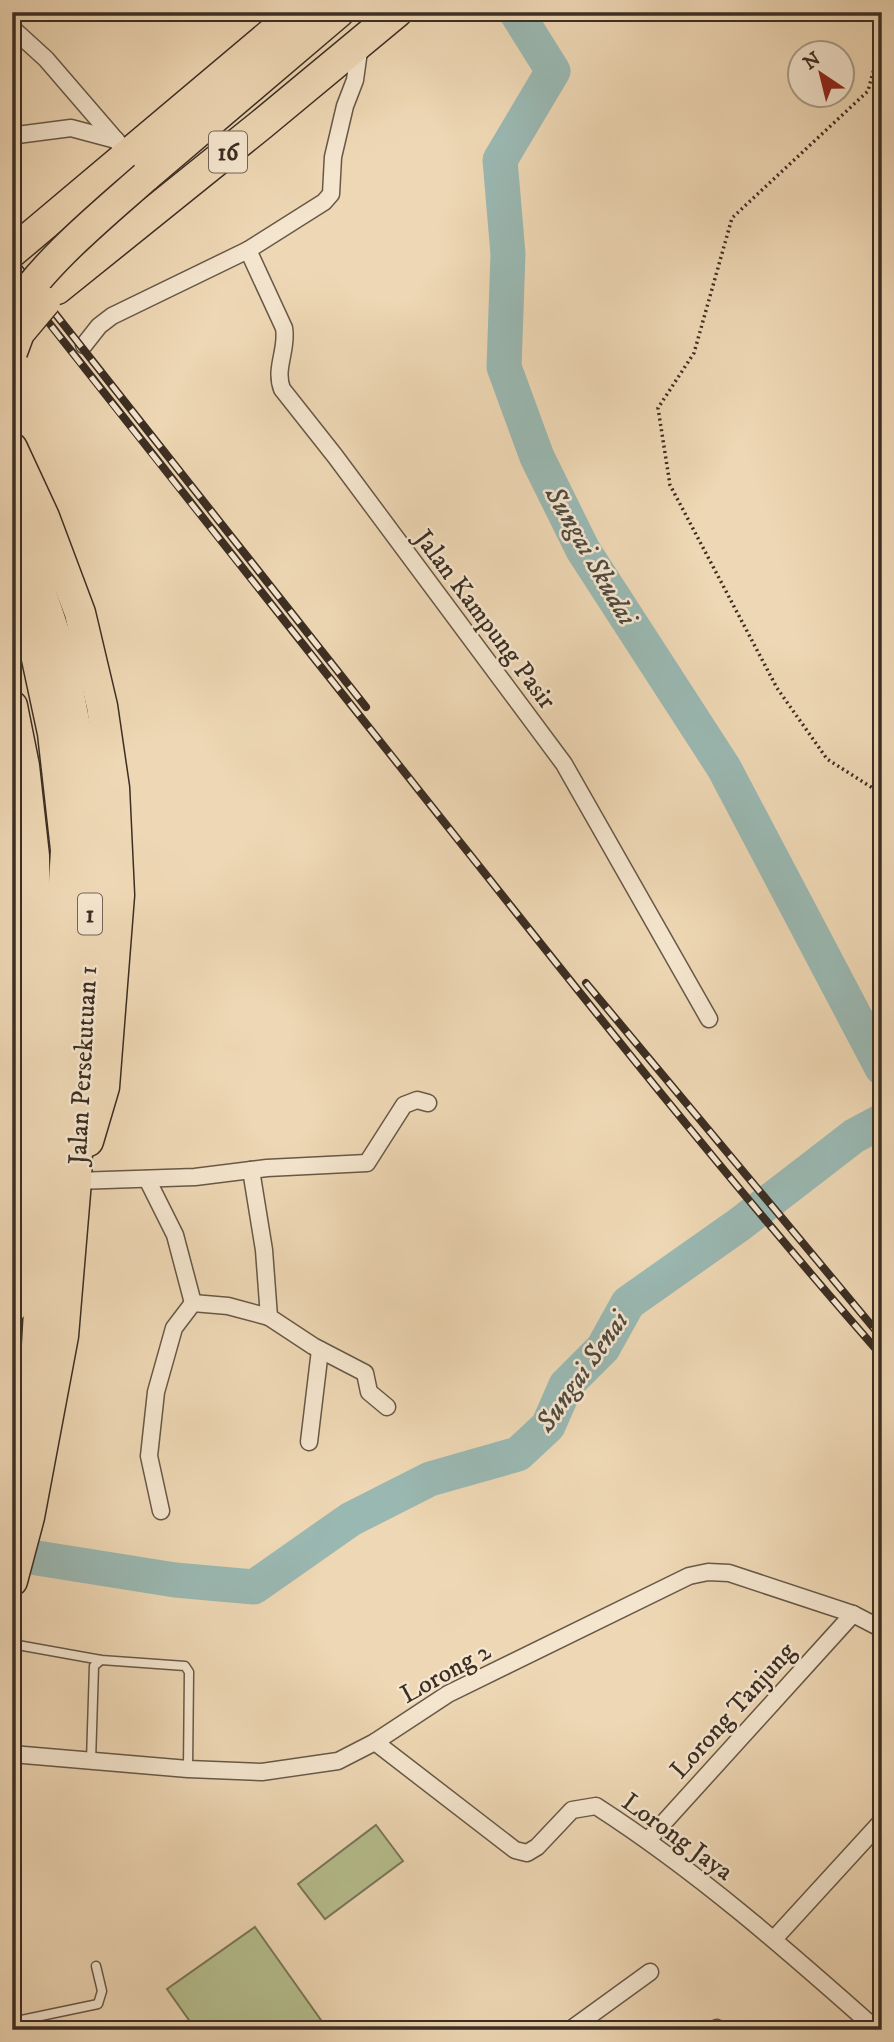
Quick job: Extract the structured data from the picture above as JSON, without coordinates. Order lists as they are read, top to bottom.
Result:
{
  "streets": {
    "highway": ["16", "1", "Jalan Persekutuan 1"],
    "street": [
      "Jalan Kampung Pasir",
      "Lorong 2",
      "Lorong Tanjung",
      "Lorong Jaya"
    ]
  },
  "crossings": [
    ["Lorong 2", "Lorong Tanjung"],
    ["Lorong 2", "Lorong Jaya"],
    ["Lorong Tanjung", "Lorong Jaya"]
  ],
  "water": ["Sungai Skudai", "Sungai Senai"],
  "north": "top left"
}
